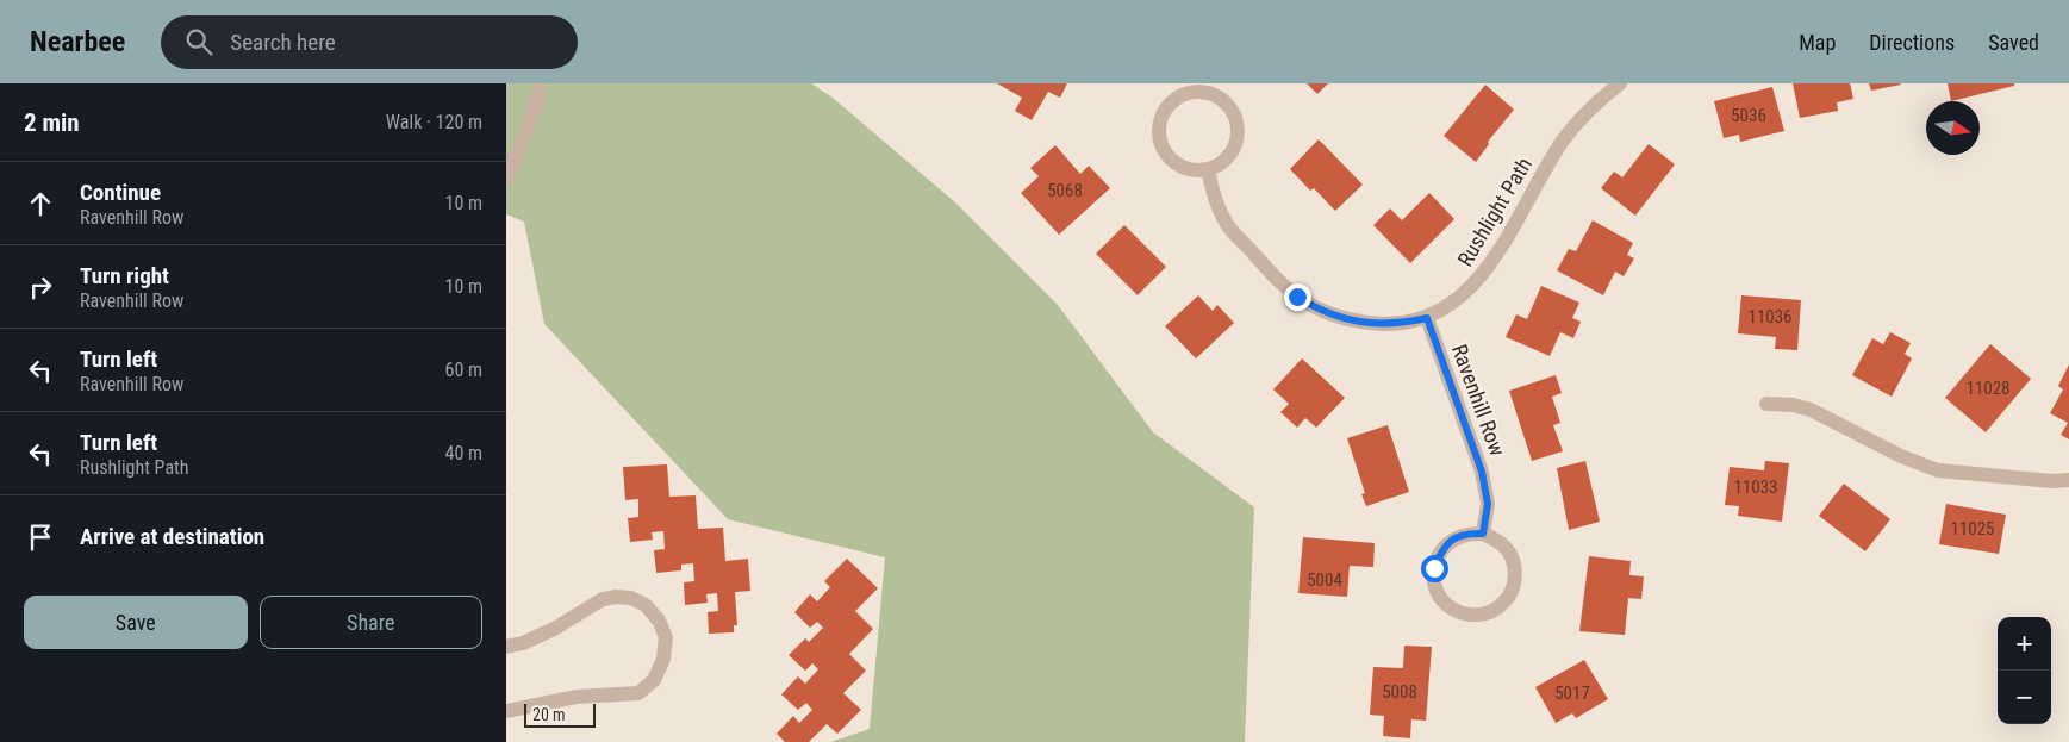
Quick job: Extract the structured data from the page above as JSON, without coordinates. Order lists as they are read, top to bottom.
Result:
{
  "streets": {
    "street": ["Rushlight Path", "Ravenhill Row"]
  },
  "crossings": [
    ["Rushlight Path", "Ravenhill Row"]
  ],
  "house_numbers": [
    "5036",
    "5068",
    "11036",
    "11028",
    "11033",
    "11025",
    "5004",
    "5008",
    "5017"
  ],
  "scale_bar": "20 m",
  "north": "right",
  "page": {
    "header": "Nearbee",
    "search": "Search here",
    "nav": ["Map", "Directions", "Saved"],
    "heading": ["2 min", "Walk · 120 m"],
    "list": [
      ["Continue", "Ravenhill Row", "10 m"],
      ["Turn right", "Ravenhill Row", "10 m"],
      ["Turn left", "Ravenhill Row", "60 m"],
      ["Turn left", "Rushlight Path", "40 m"],
      "Arrive at destination"
    ],
    "buttons": ["Save", "Share"],
    "map_buttons": ["+", "−"],
    "scale": "20 m"
  }
}
